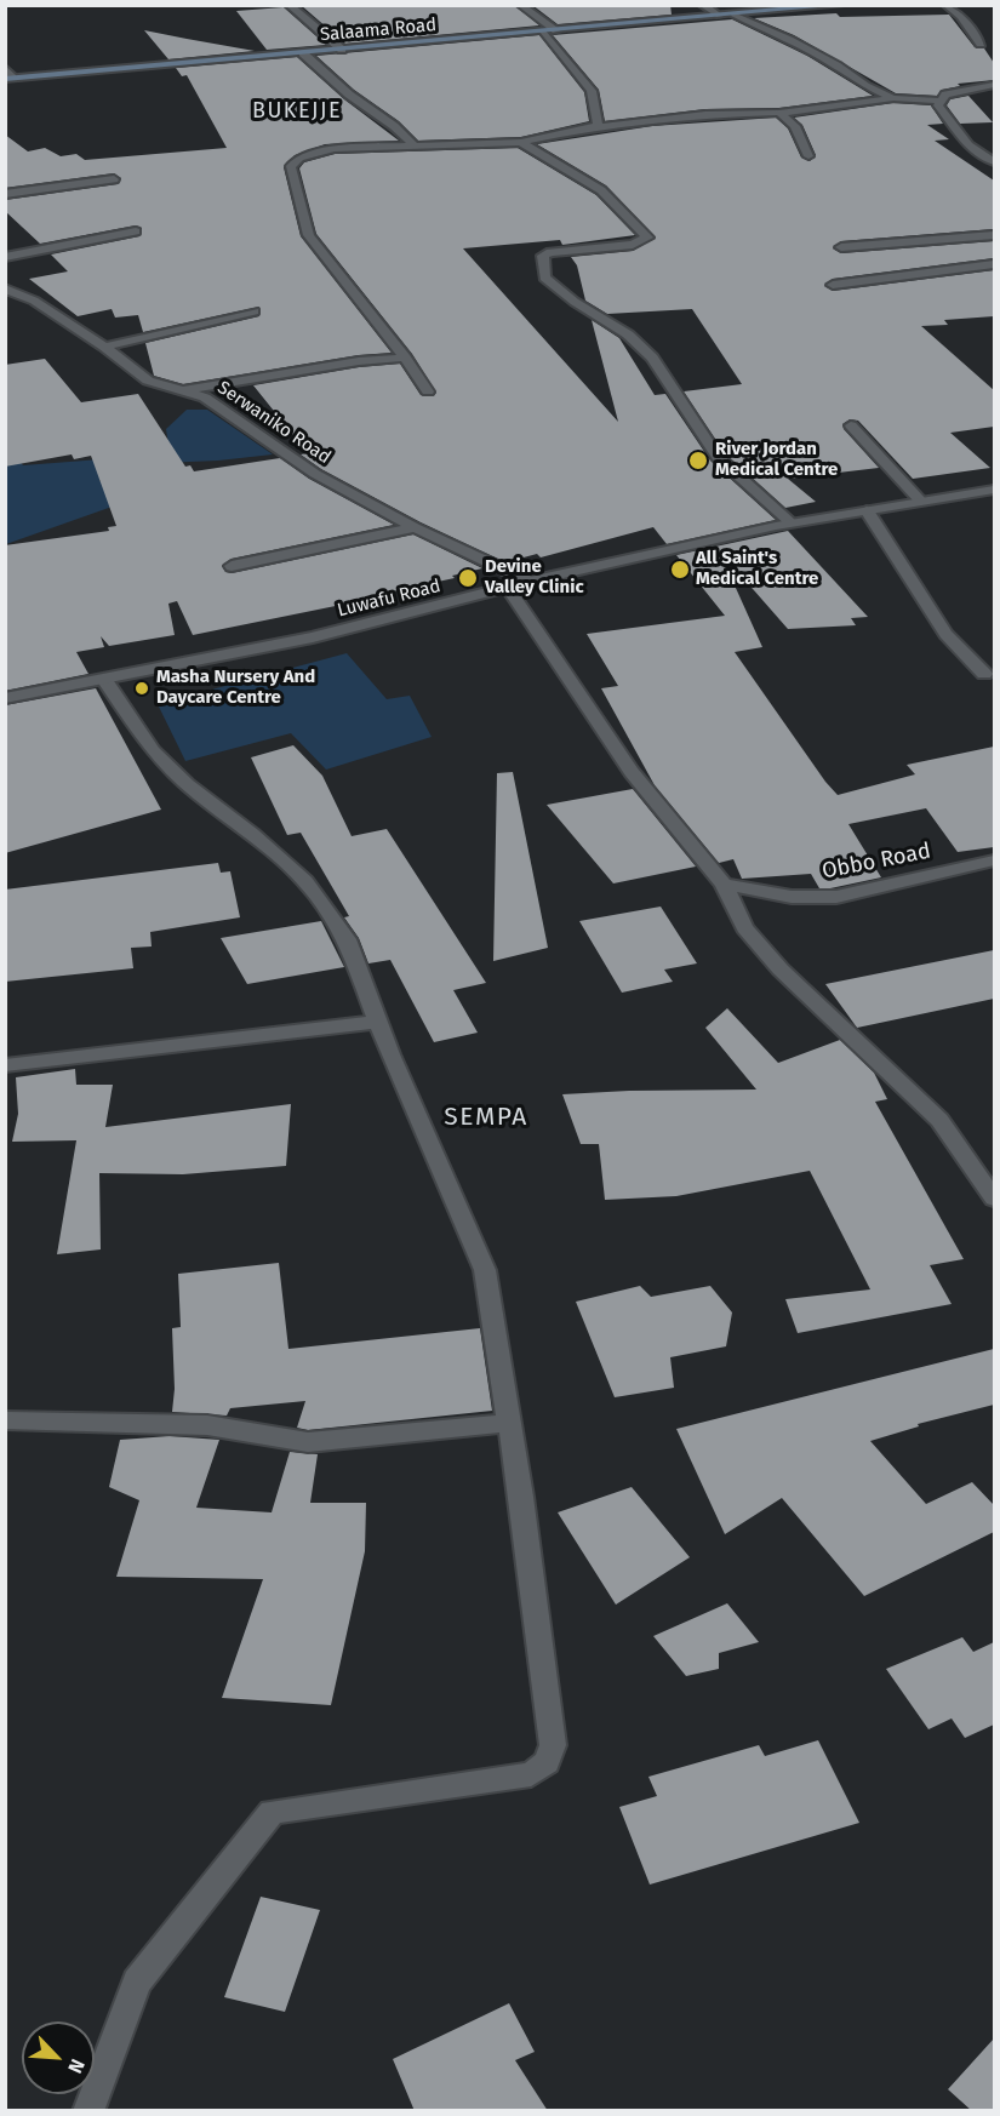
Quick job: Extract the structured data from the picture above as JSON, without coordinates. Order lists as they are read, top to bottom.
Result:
{
  "streets": {
    "main road": ["Salaama Road"],
    "street": ["Serwaniko Road", "Luwafu Road", "Obbo Road"]
  },
  "crossings": [
    ["Serwaniko Road", "Luwafu Road"]
  ],
  "districts": ["BUKEJJE", "SEMPA"],
  "places": [
    "River Jordan Medical Centre",
    "All Saint's Medical Centre",
    "Devine Valley Clinic",
    "Masha Nursery And Daycare Centre"
  ],
  "north": "bottom right"
}
